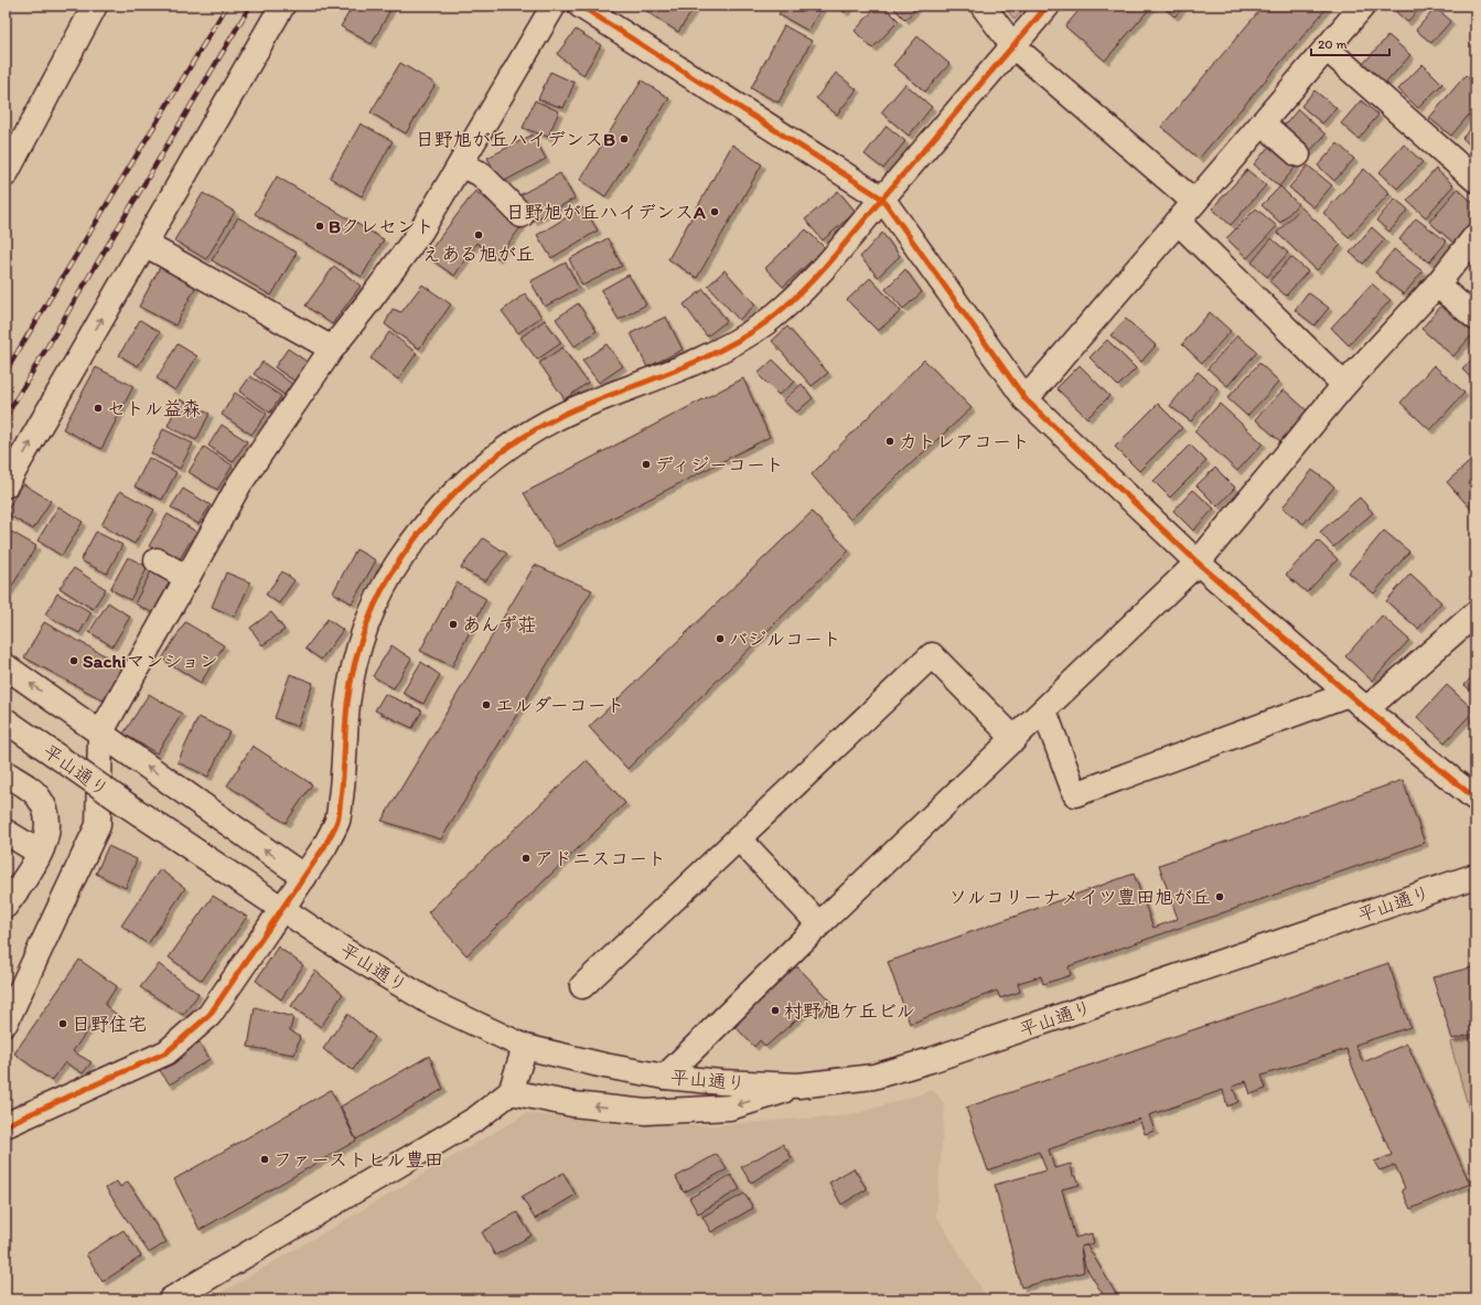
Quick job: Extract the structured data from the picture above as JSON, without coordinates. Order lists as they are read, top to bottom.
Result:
{
  "streets": {
    "street": ["平山通り"]
  },
  "places": [
    "日野旭が丘ハイデンスB",
    "日野旭が丘ハイデンスA",
    "Bクレセント",
    "えある旭が丘",
    "セトル益森",
    "カトレアコート",
    "ディジーコート",
    "あんず荘",
    "バジルコート",
    "Sachiマンション",
    "エルダーコート",
    "アドニスコート",
    "ソルコリーナメイツ豊田旭が丘",
    "村野旭ケ丘ビル",
    "日野住宅",
    "ファーストヒル豊田"
  ],
  "scale_bar": "20 m"
}
